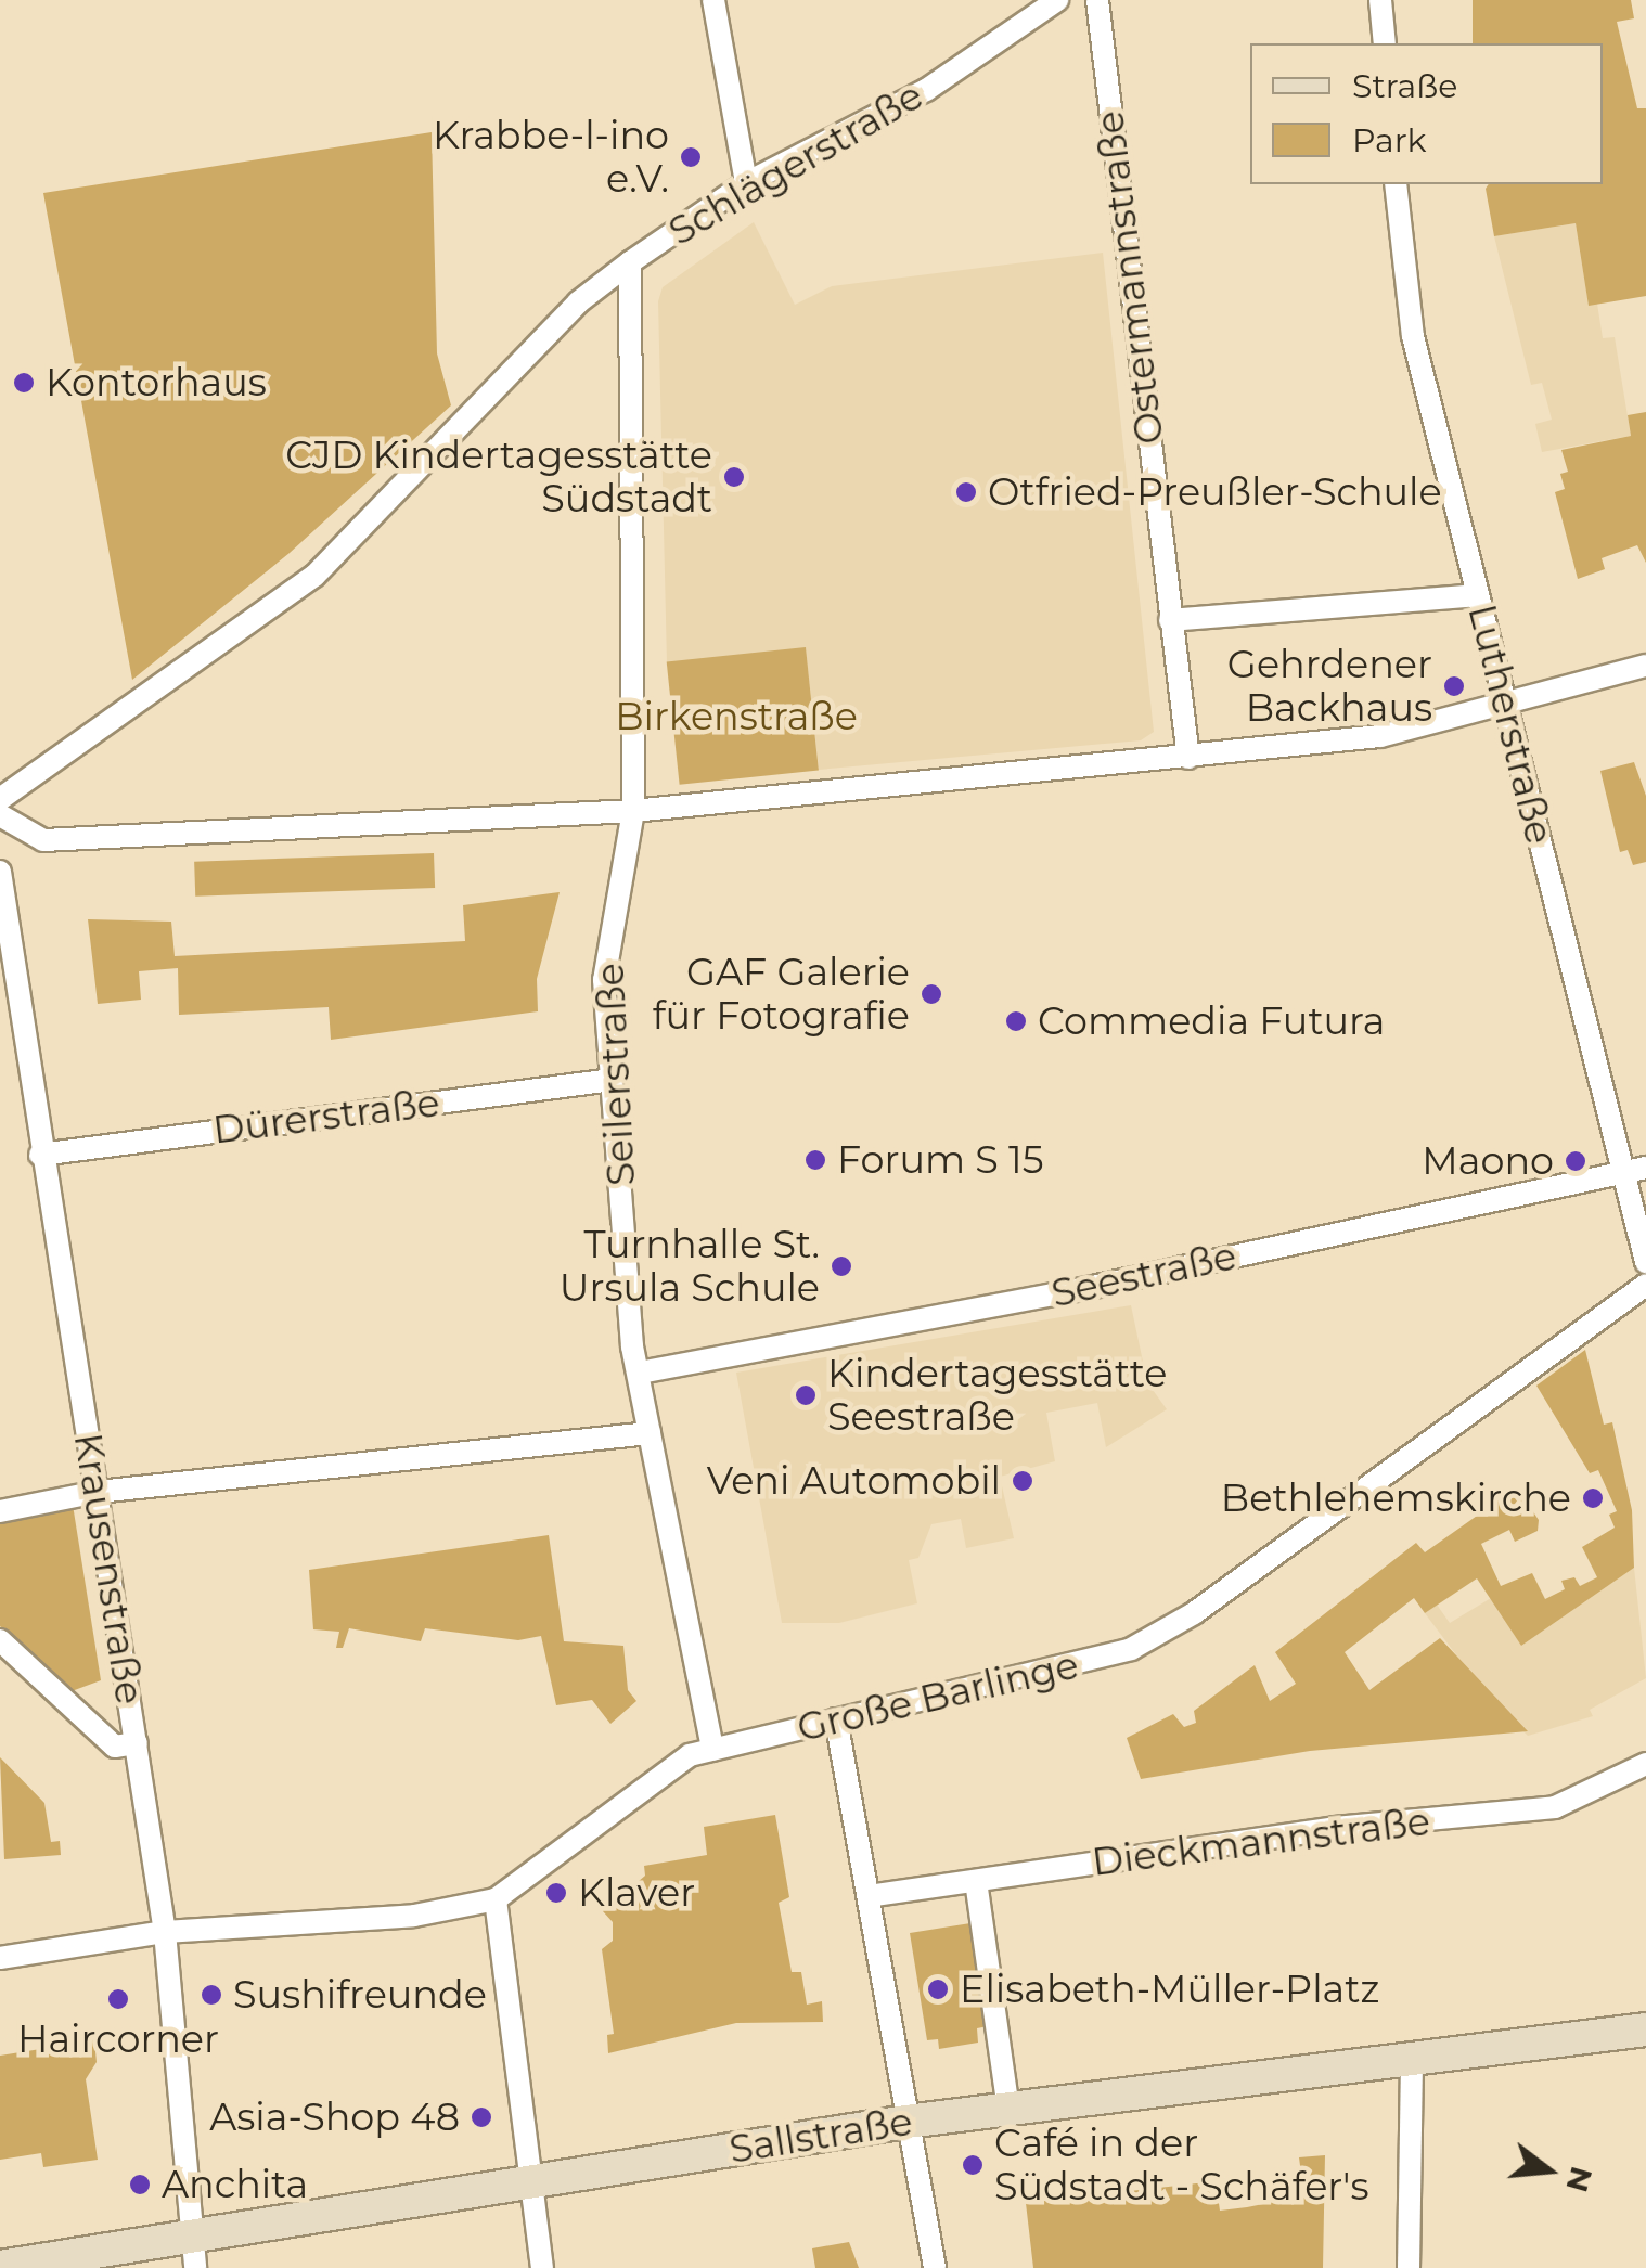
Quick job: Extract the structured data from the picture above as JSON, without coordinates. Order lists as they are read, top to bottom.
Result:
{
  "streets": {
    "street": [
      "Schlägerstraße",
      "Ostermannstraße",
      "Lutherstraße",
      "Seilerstraße",
      "Dürerstraße",
      "Seestraße",
      "Krausenstraße",
      "Große Barlinge",
      "Dieckmannstraße",
      "Sallstraße"
    ]
  },
  "crossings": [
    ["Schlägerstraße", "Seilerstraße"],
    ["Lutherstraße", "Seestraße"],
    ["Seilerstraße", "Dürerstraße"],
    ["Seilerstraße", "Seestraße"],
    ["Seilerstraße", "Große Barlinge"],
    ["Dürerstraße", "Krausenstraße"],
    ["Krausenstraße", "Große Barlinge"],
    ["Krausenstraße", "Sallstraße"]
  ],
  "parks": ["Birkenstraße"],
  "places": [
    "Krabbe-l-ino e.V.",
    "Kontorhaus",
    "CJD Kindertagesstätte Südstadt",
    "Otfried-Preußler-Schule",
    "Gehrdener Backhaus",
    "GAF Galerie für Fotografie",
    "Commedia Futura",
    "Forum S 15",
    "Maono",
    "Turnhalle St. Ursula Schule",
    "Kindertagesstätte Seestraße",
    "Veni Automobil",
    "Bethlehemskirche",
    "Klaver",
    "Elisabeth-Müller-Platz",
    "Sushifreunde",
    "Haircorner",
    "Asia-Shop 48",
    "Café in der Südstadt - Schäfer's",
    "Anchita"
  ],
  "legend": ["Straße", "Park"],
  "north": "right"
}
